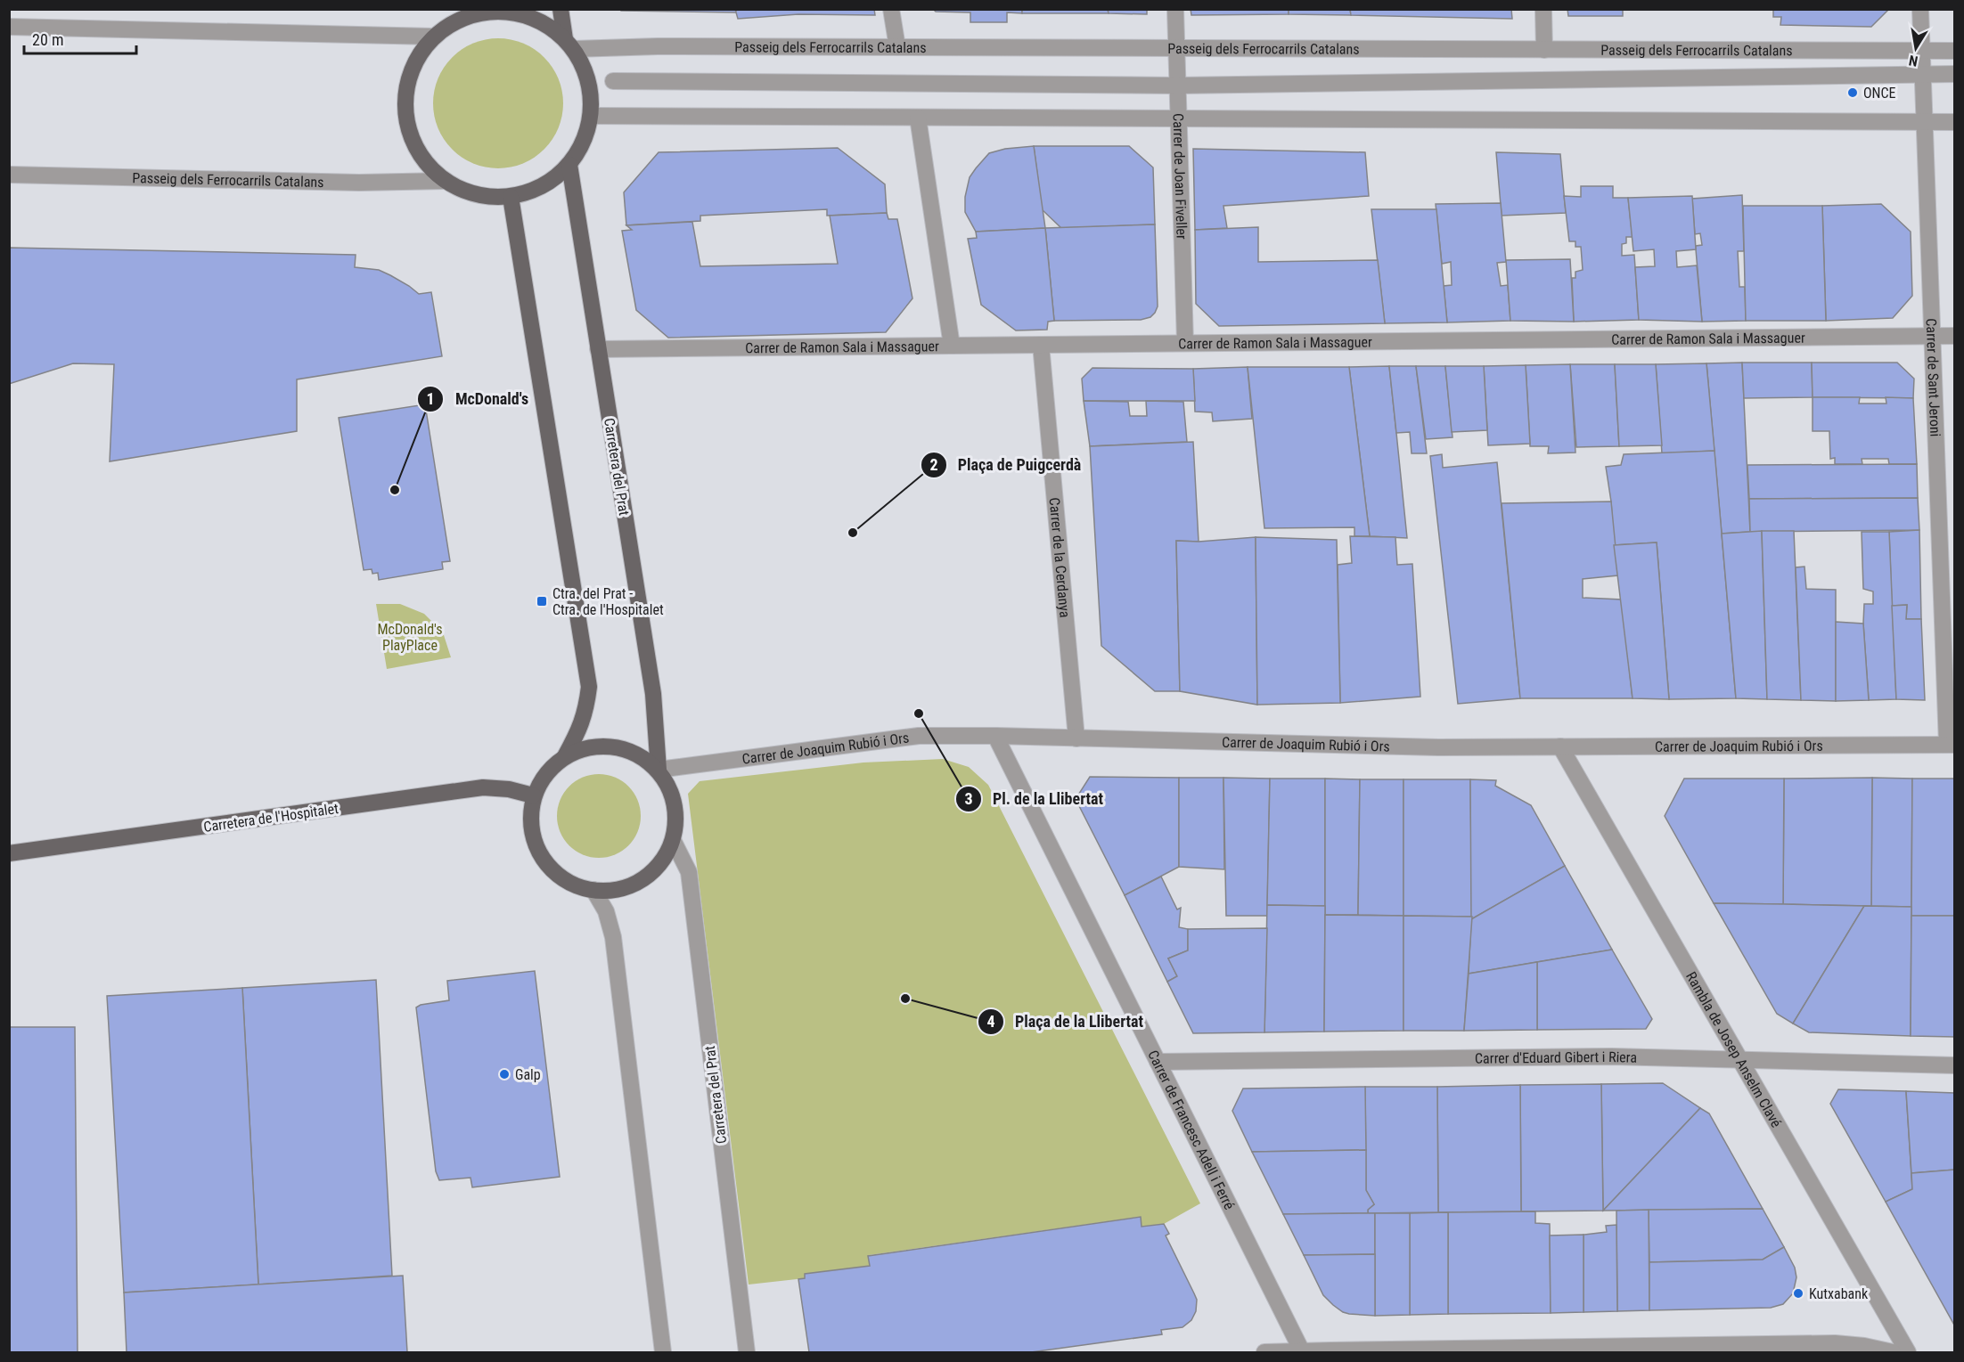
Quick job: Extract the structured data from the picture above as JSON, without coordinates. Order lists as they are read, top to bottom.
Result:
{
  "streets": {
    "main road": ["Carretera del Prat", "Carretera de l'Hospitalet"],
    "street": [
      "Passeig dels Ferrocarrils Catalans",
      "Carrer de Joan Fiveller",
      "Carrer de Ramon Sala i Massaguer",
      "Carrer de Sant Jeroni",
      "Carrer de la Cerdanya",
      "Carrer de Joaquim Rubió i Ors",
      "Rambla de Josep Anselm Clavé",
      "Carrer d'Eduard Gibert i Riera",
      "Carrer de Francesc Adell i Ferré"
    ]
  },
  "crossings": [
    ["Passeig dels Ferrocarrils Catalans", "Carrer de Joan Fiveller"],
    ["Passeig dels Ferrocarrils Catalans", "Carrer de Sant Jeroni"],
    ["Passeig dels Ferrocarrils Catalans", "Carretera del Prat"],
    ["Carrer de Joan Fiveller", "Carrer de Ramon Sala i Massaguer"],
    ["Carrer de Ramon Sala i Massaguer", "Carrer de Sant Jeroni"],
    ["Carrer de Ramon Sala i Massaguer", "Carretera del Prat"],
    ["Carrer de Ramon Sala i Massaguer", "Carrer de la Cerdanya"],
    ["Carrer de Sant Jeroni", "Carrer de Joaquim Rubió i Ors"],
    ["Carretera del Prat", "Carrer de Joaquim Rubió i Ors"],
    ["Carretera del Prat", "Carretera de l'Hospitalet"],
    ["Carrer de la Cerdanya", "Carrer de Joaquim Rubió i Ors"],
    ["Carrer de Joaquim Rubió i Ors", "Carretera de l'Hospitalet"],
    ["Carrer de Joaquim Rubió i Ors", "Rambla de Josep Anselm Clavé"],
    ["Carrer de Joaquim Rubió i Ors", "Carrer de Francesc Adell i Ferré"],
    ["Rambla de Josep Anselm Clavé", "Carrer d'Eduard Gibert i Riera"],
    ["Carrer d'Eduard Gibert i Riera", "Carrer de Francesc Adell i Ferré"]
  ],
  "parks": ["McDonald's PlayPlace"],
  "places": {
    "other": [
      "ONCE",
      "McDonald's",
      "Plaça de Puigcerdà",
      "Pl. de la Llibertat",
      "Plaça de la Llibertat",
      "Galp",
      "Kutxabank"
    ],
    "transit": ["Ctra. del Prat - Ctra. de l'Hospitalet"]
  },
  "scale_bar": "20 m",
  "north": "bottom"
}
